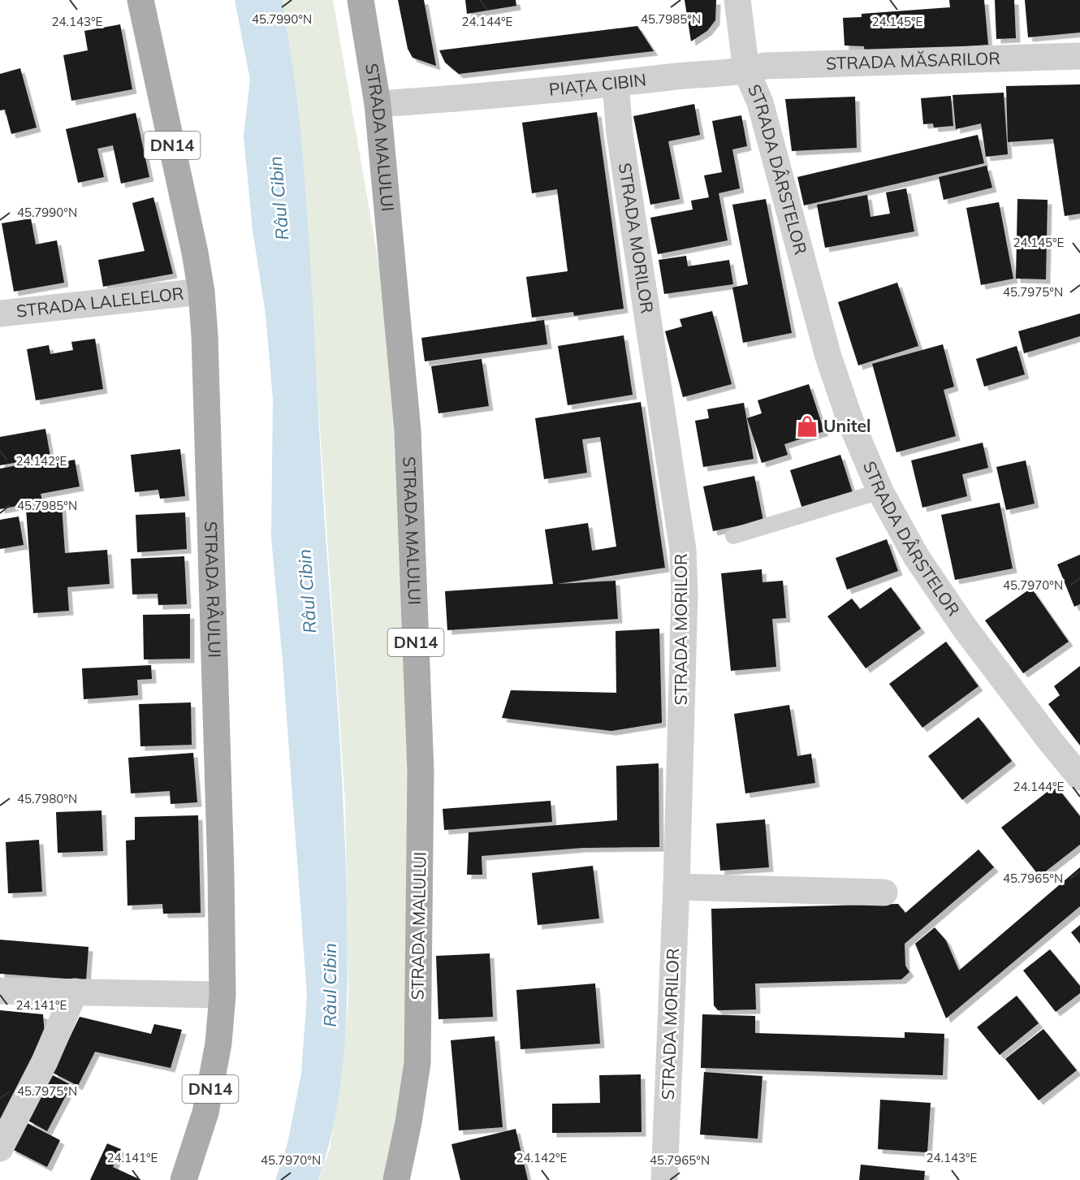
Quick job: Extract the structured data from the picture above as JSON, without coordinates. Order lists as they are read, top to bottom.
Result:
{
  "streets": {
    "main road": ["STRADA MALULUI", "DN14", "STRADA RÂULUI"],
    "street": [
      "STRADA MĂSARILOR",
      "PIAȚA CIBIN",
      "STRADA DÂRSTELOR",
      "STRADA MORILOR",
      "STRADA LALELELOR"
    ]
  },
  "crossings": [
    ["STRADA MĂSARILOR", "PIAȚA CIBIN"],
    ["STRADA MĂSARILOR", "STRADA DÂRSTELOR"],
    ["PIAȚA CIBIN", "STRADA MALULUI"],
    ["PIAȚA CIBIN", "STRADA DÂRSTELOR"],
    ["PIAȚA CIBIN", "STRADA MORILOR"],
    ["STRADA LALELELOR", "STRADA RÂULUI"]
  ],
  "water": ["Râul Cibin"],
  "places": {
    "shop": ["Unitel"]
  },
  "coordinates": [
    "45.7990°N",
    "45.7985°N",
    "24.143°E",
    "24.144°E",
    "24.145°E",
    "45.7975°N",
    "24.142°E",
    "45.7970°N",
    "45.7980°N",
    "45.7965°N",
    "24.141°E"
  ]
}
